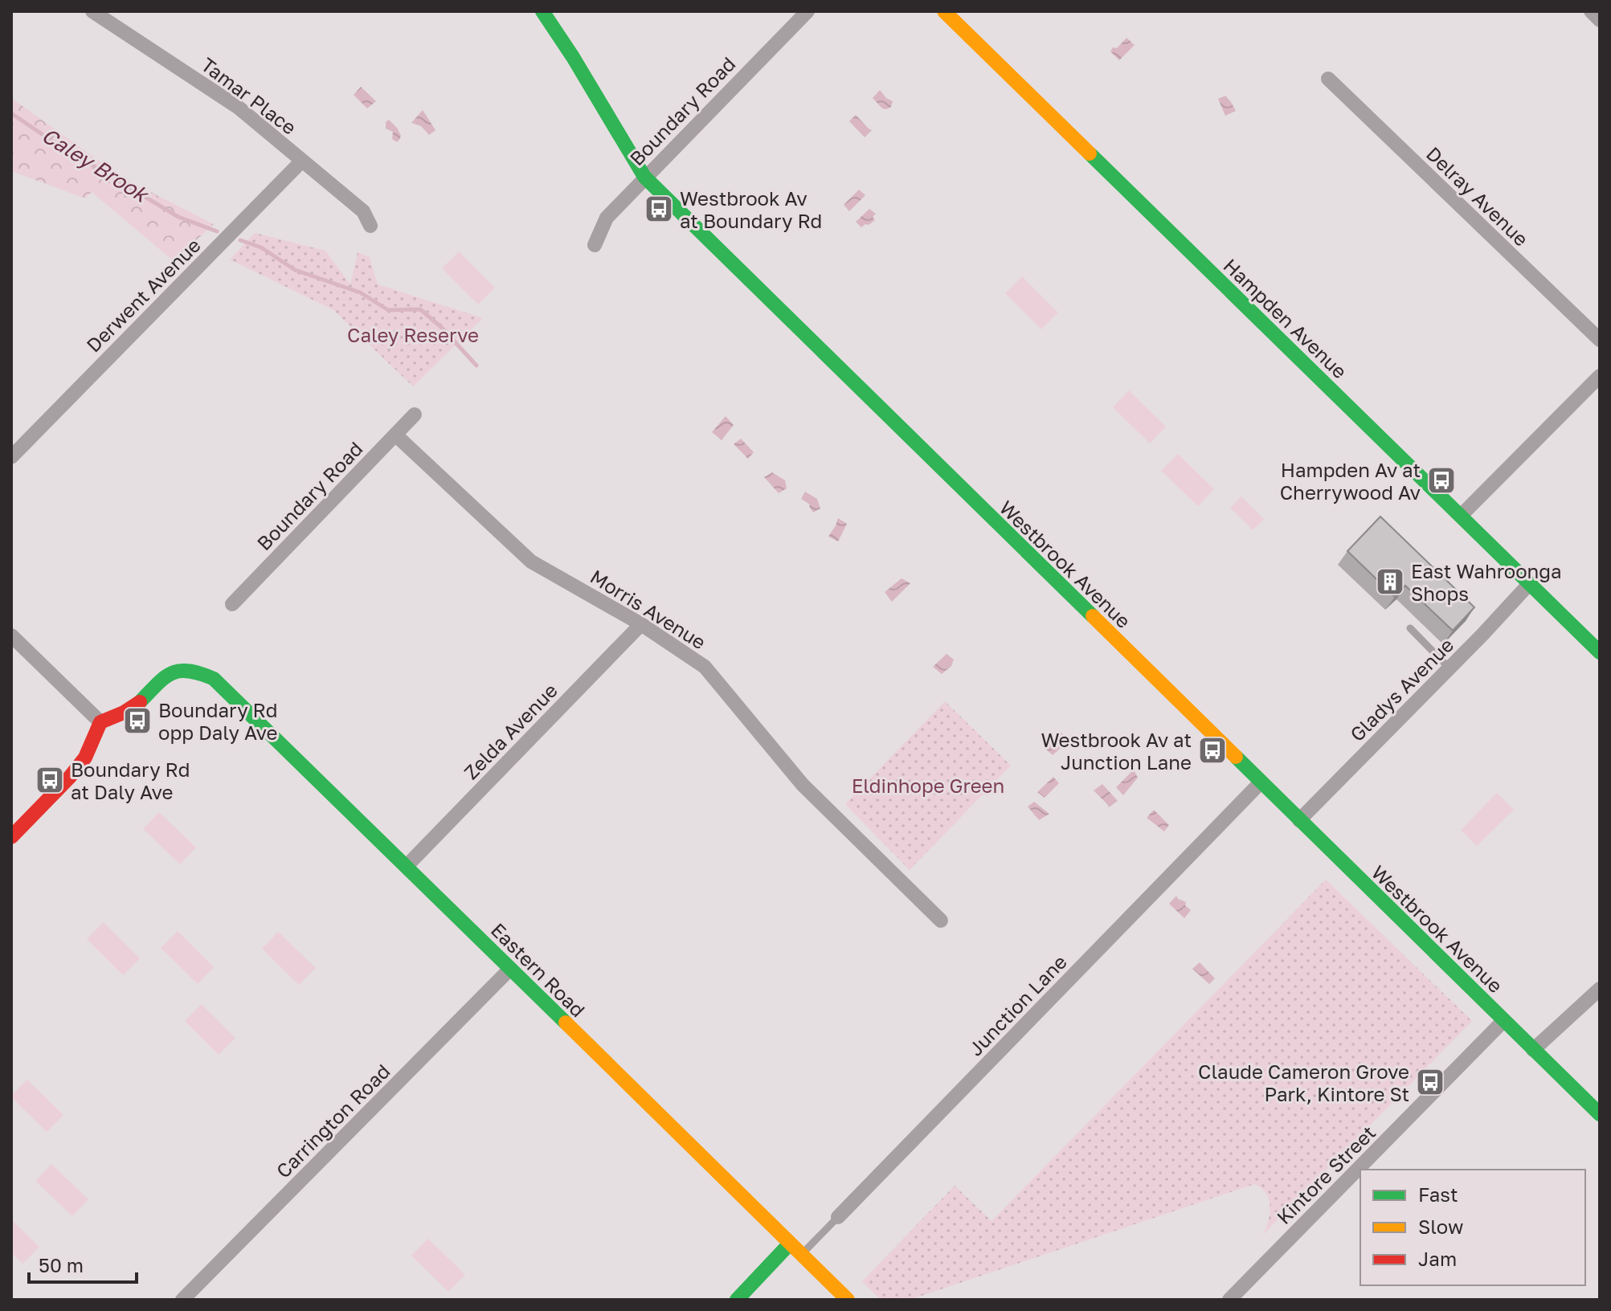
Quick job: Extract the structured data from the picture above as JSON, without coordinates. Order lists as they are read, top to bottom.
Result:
{
  "streets": {
    "street": [
      "Tamar Place",
      "Boundary Road",
      "Delray Avenue",
      "Derwent Avenue",
      "Hampden Avenue",
      "Westbrook Avenue",
      "Morris Avenue",
      "Gladys Avenue",
      "Zelda Avenue",
      "Eastern Road",
      "Junction Lane",
      "Carrington Road",
      "Kintore Street"
    ]
  },
  "crossings": [
    ["Tamar Place", "Derwent Avenue"],
    ["Boundary Road", "Westbrook Avenue"],
    ["Boundary Road", "Morris Avenue"],
    ["Hampden Avenue", "Gladys Avenue"],
    ["Westbrook Avenue", "Gladys Avenue"],
    ["Westbrook Avenue", "Junction Lane"],
    ["Westbrook Avenue", "Kintore Street"],
    ["Morris Avenue", "Zelda Avenue"],
    ["Zelda Avenue", "Eastern Road"],
    ["Eastern Road", "Junction Lane"],
    ["Eastern Road", "Carrington Road"]
  ],
  "water": ["Caley Brook"],
  "parks": ["Caley Reserve", "Eldinhope Green"],
  "places": {
    "bus stop": [
      "Westbrook Av at Boundary Rd",
      "Hampden Av at Cherrywood Av",
      "Boundary Rd opp Daly Ave",
      "Westbrook Av at Junction Lane",
      "Boundary Rd at Daly Ave",
      "Claude Cameron Grove Park, Kintore St"
    ],
    "building": ["East Wahroonga Shops"]
  },
  "legend": ["Fast", "Slow", "Jam"],
  "scale_bar": "50 m"
}
